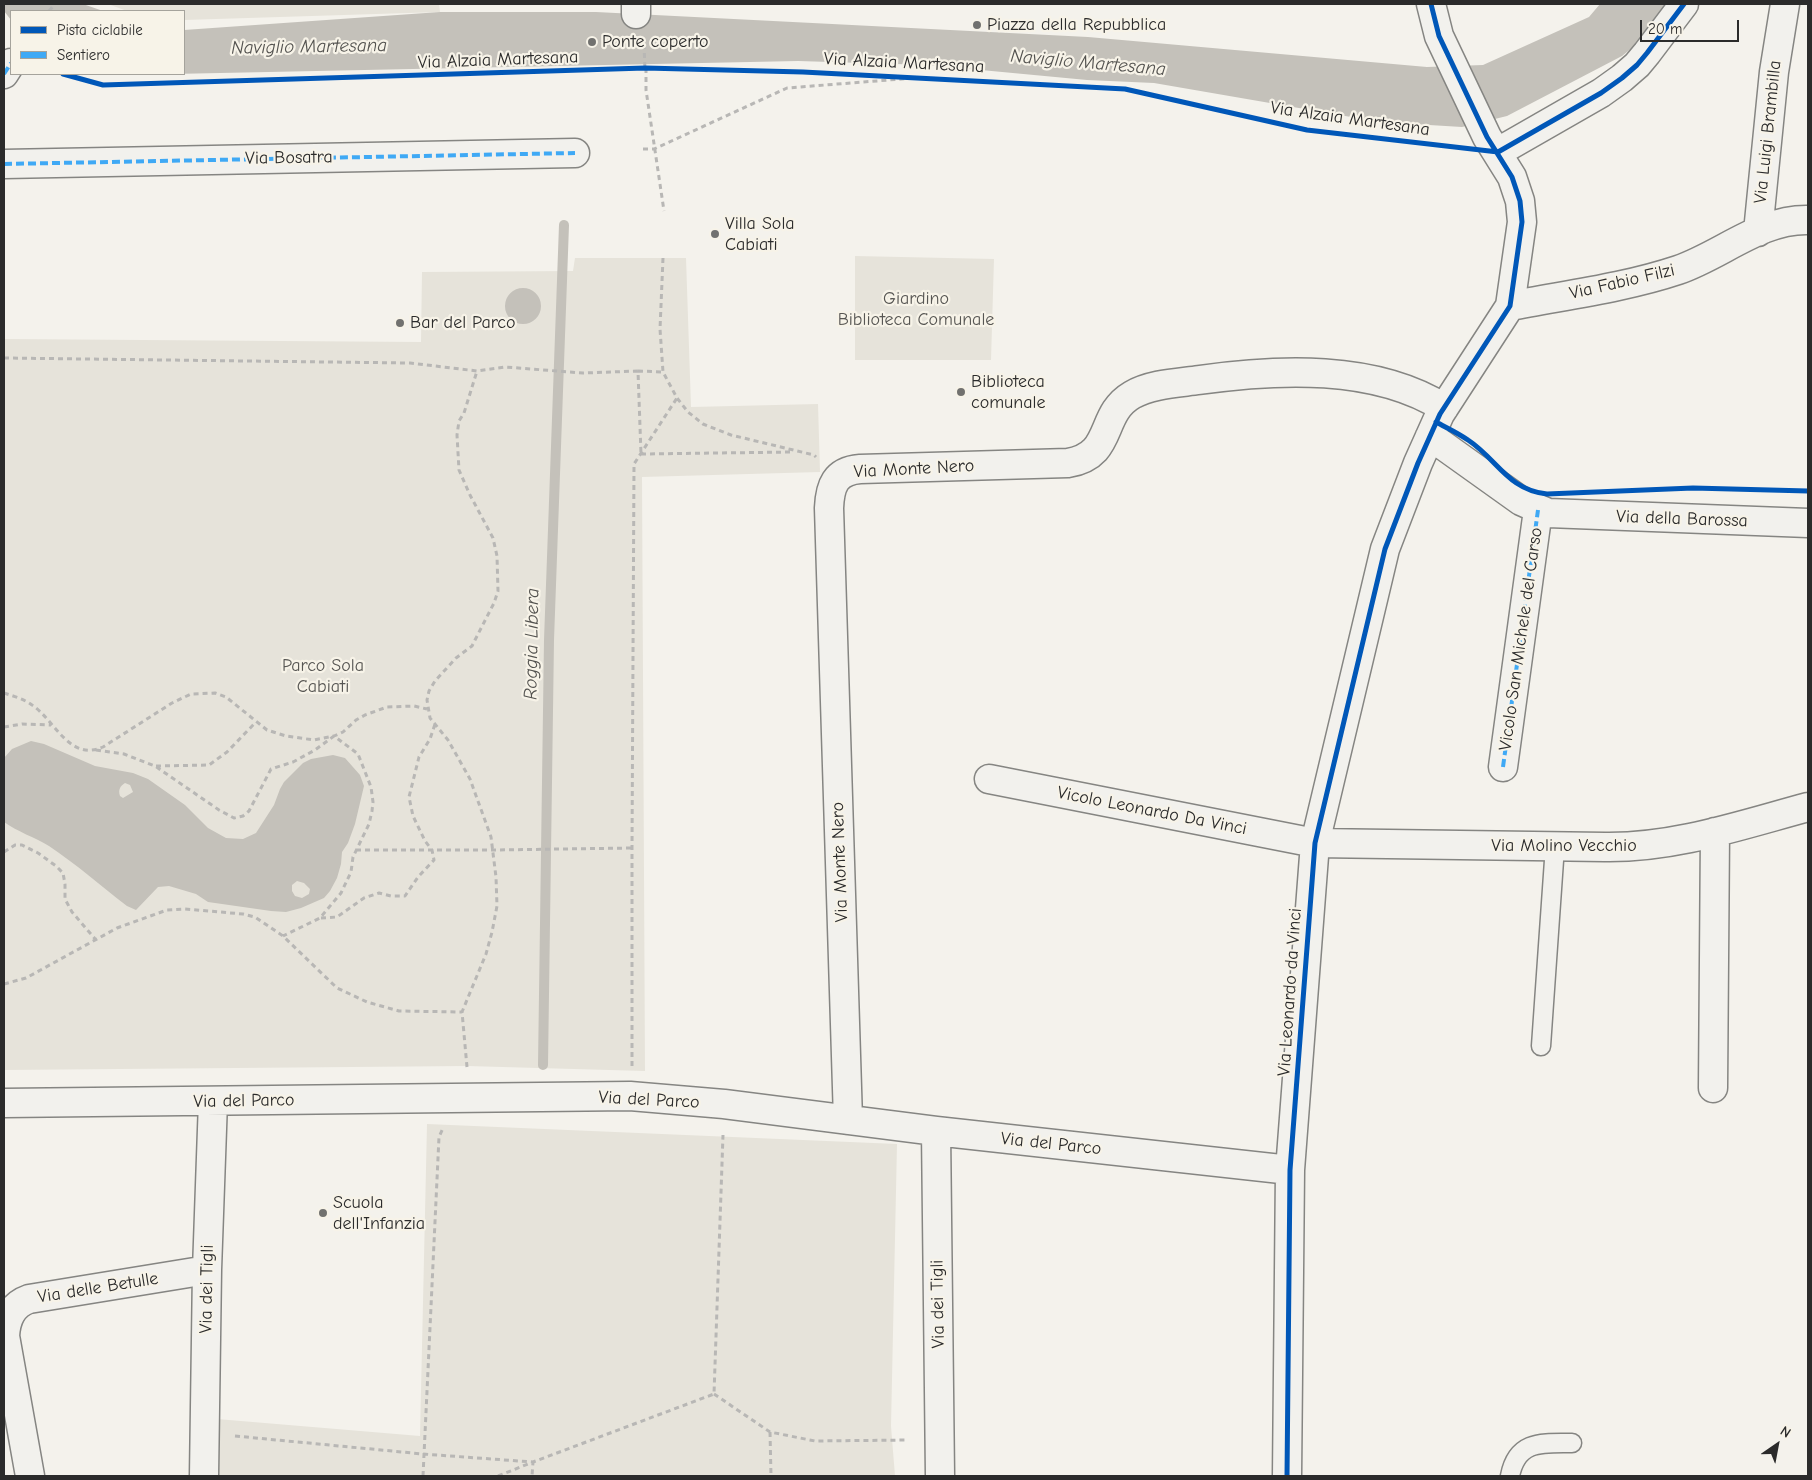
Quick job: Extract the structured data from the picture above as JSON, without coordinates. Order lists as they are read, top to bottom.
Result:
{
  "streets": {
    "street": [
      "Via Luigi Brambilla",
      "Via Bosatra",
      "Via Fabio Filzi",
      "Via Monte Nero",
      "Via della Barossa",
      "Vicolo San Michele del Carso",
      "Vicolo Leonardo Da Vinci",
      "Via Molino Vecchio",
      "Via Leonardo da Vinci",
      "Via del Parco",
      "Via delle Betulle",
      "Via dei Tigli"
    ],
    "cycle path": ["Via Alzaia Martesana"]
  },
  "crossings": [
    ["Via Luigi Brambilla", "Via Fabio Filzi"],
    ["Via Fabio Filzi", "Via Leonardo da Vinci"],
    ["Via Monte Nero", "Via Leonardo da Vinci"],
    ["Via Monte Nero", "Via del Parco"],
    ["Via della Barossa", "Vicolo San Michele del Carso"],
    ["Vicolo San Michele del Carso", "Via Leonardo da Vinci"],
    ["Vicolo Leonardo Da Vinci", "Via Molino Vecchio"],
    ["Vicolo Leonardo Da Vinci", "Via Leonardo da Vinci"],
    ["Via Molino Vecchio", "Via Leonardo da Vinci"],
    ["Via Leonardo da Vinci", "Via del Parco"],
    ["Via del Parco", "Via dei Tigli"],
    ["Via delle Betulle", "Via dei Tigli"]
  ],
  "water": ["Naviglio Martesana", "Roggia Libera"],
  "parks": ["Giardino Biblioteca Comunale", "Parco Sola Cabiati"],
  "places": [
    "Piazza della Repubblica",
    "Ponte coperto",
    "Villa Sola Cabiati",
    "Bar del Parco",
    "Biblioteca comunale",
    "Scuola dell'Infanzia"
  ],
  "legend": ["Pista ciclabile", "Sentiero"],
  "scale_bar": "20 m",
  "north": "top right"
}
